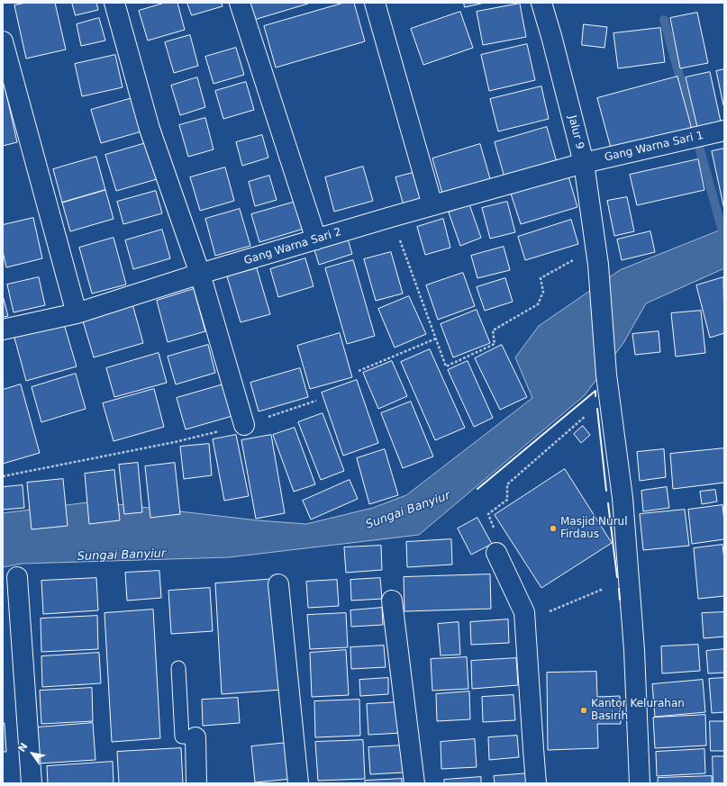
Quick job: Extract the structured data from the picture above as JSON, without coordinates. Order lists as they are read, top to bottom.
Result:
{
  "streets": {
    "street": ["Jalur 9", "Gang Warna Sari 1", "Gang Warna Sari 2"]
  },
  "crossings": [
    ["Jalur 9", "Gang Warna Sari 1"],
    ["Jalur 9", "Gang Warna Sari 2"],
    ["Gang Warna Sari 1", "Gang Warna Sari 2"]
  ],
  "water": ["Sungai Banyiur"],
  "places": ["Masjid Nurul Firdaus", "Kantor Kelurahan Basirih"],
  "north": "top left"
}
